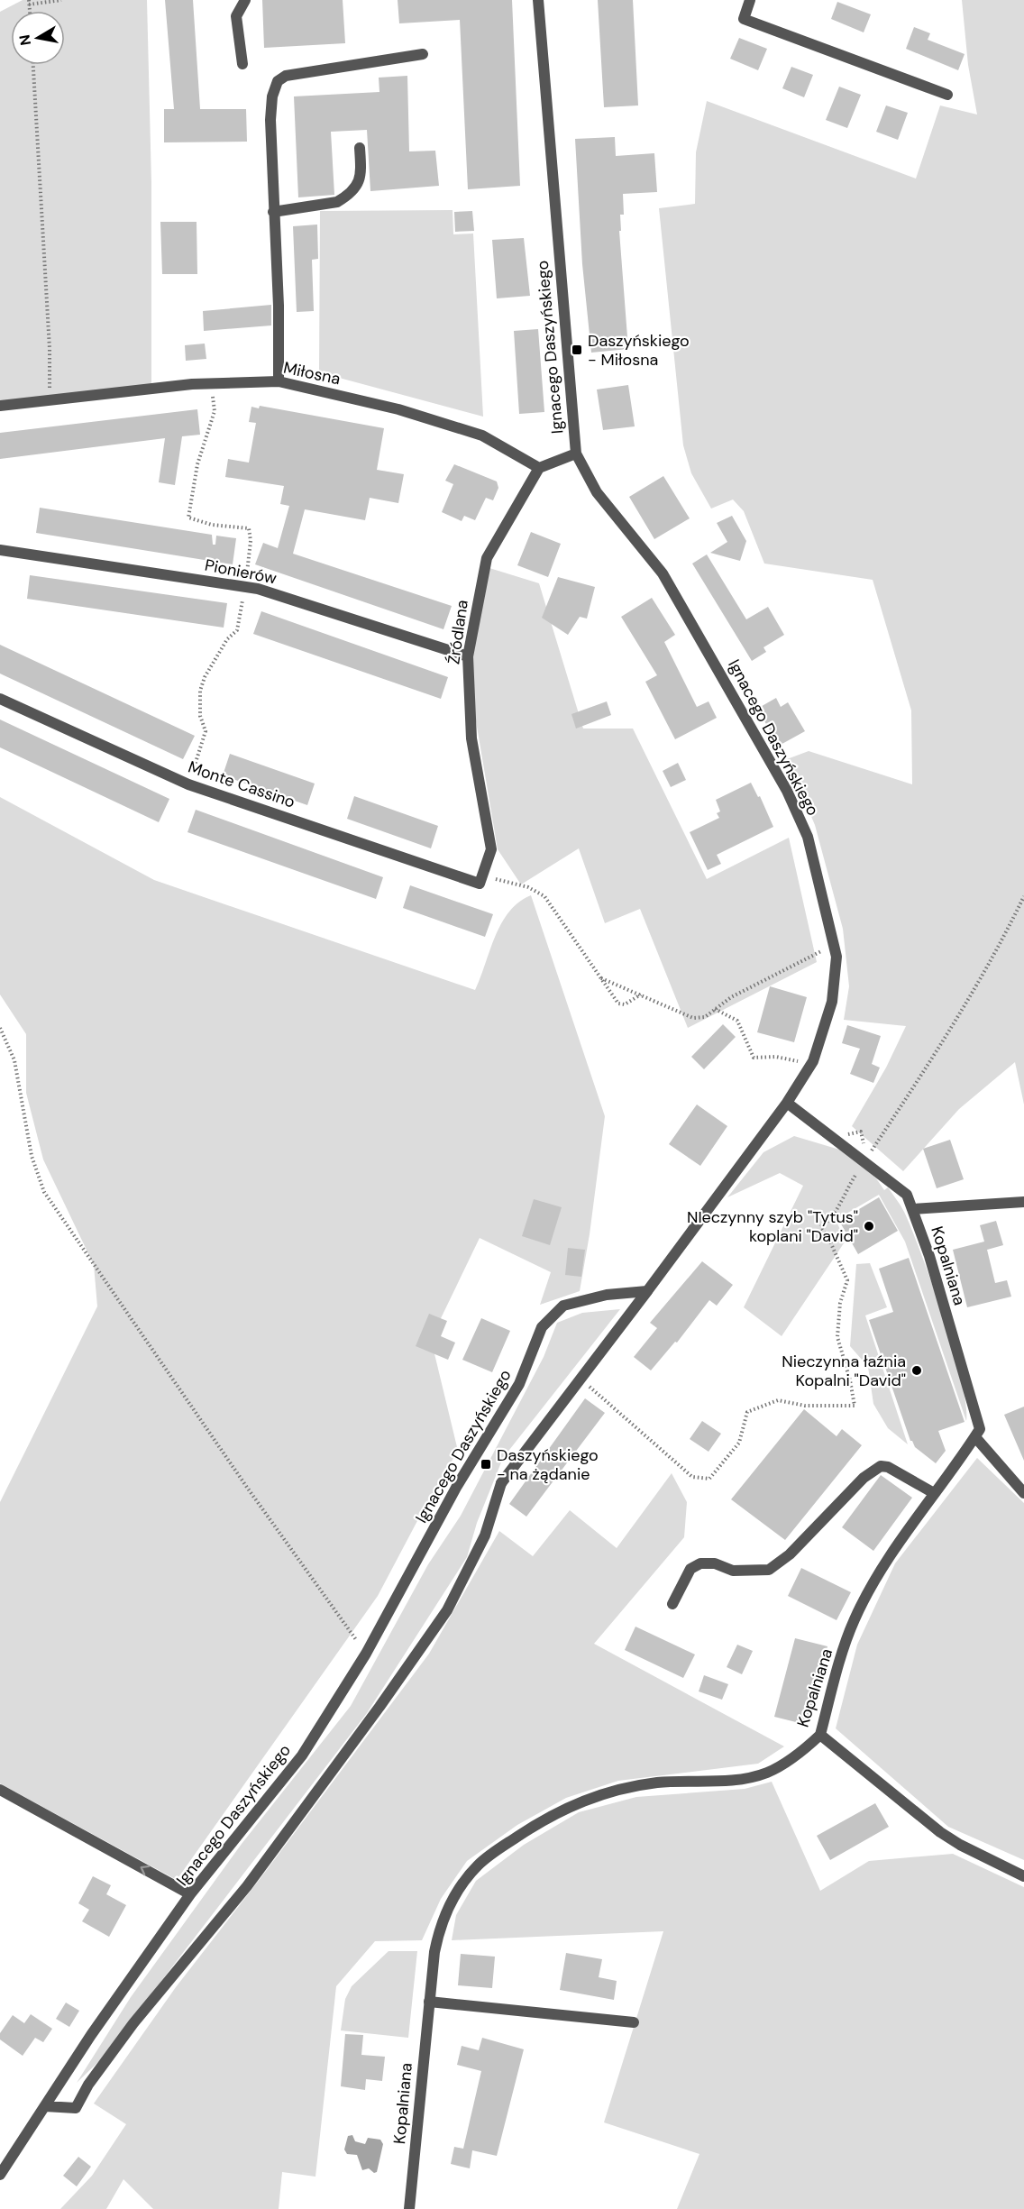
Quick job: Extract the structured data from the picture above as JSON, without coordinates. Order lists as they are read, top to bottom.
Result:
{
  "streets": {
    "street": [
      "Ignacego Daszyńskiego",
      "Miłosna",
      "Pionierów",
      "Źródlana",
      "Monte Cassino",
      "Kopalniana"
    ]
  },
  "crossings": [
    ["Ignacego Daszyńskiego", "Kopalniana"],
    ["Miłosna", "Źródlana"],
    ["Pionierów", "Źródlana"],
    ["Źródlana", "Monte Cassino"]
  ],
  "places": {
    "transit": ["Daszyńskiego - Miłosna", "Daszyńskiego - na żądanie"],
    "other": ["NIeczynny szyb \"Tytus\" koplani \"David\"", "Nieczynna łaźnia Kopalni \"David\""]
  },
  "north": "left"
}
